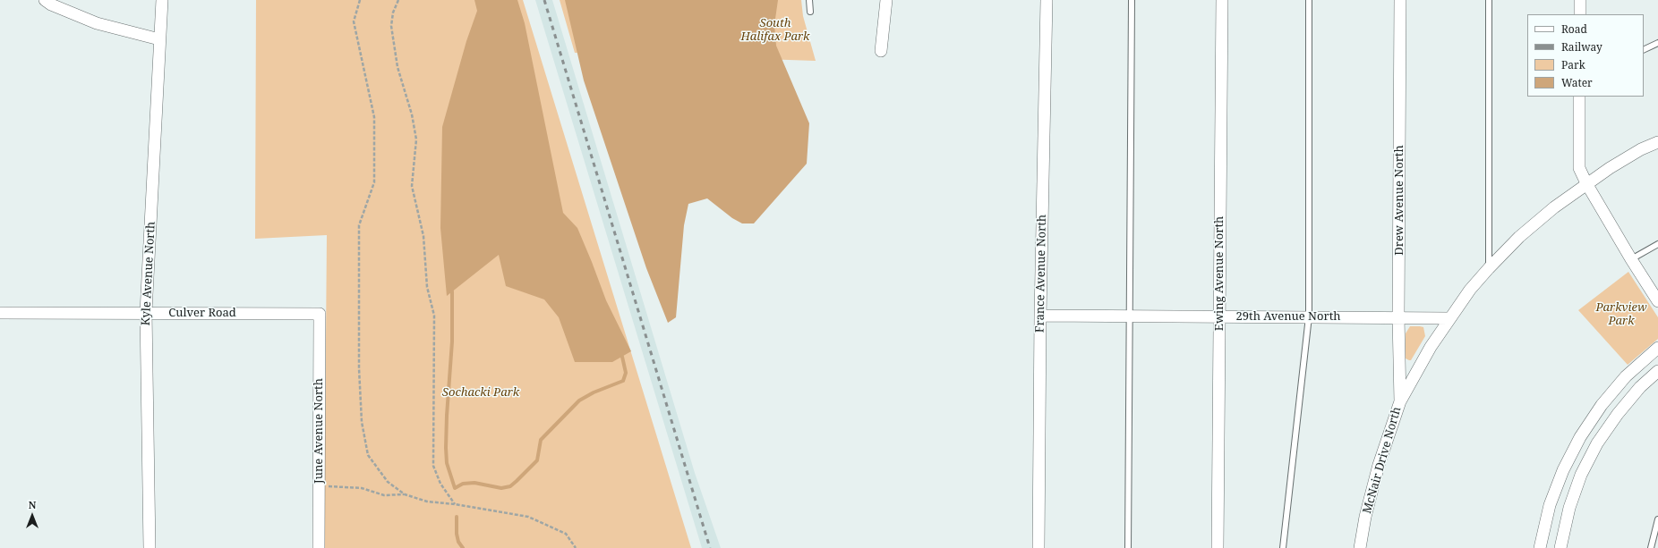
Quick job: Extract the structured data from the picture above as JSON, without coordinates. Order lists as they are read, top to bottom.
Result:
{
  "streets": {
    "street": [
      "Drew Avenue North",
      "Kyle Avenue North",
      "France Avenue North",
      "Ewing Avenue North",
      "Culver Road",
      "29th Avenue North",
      "June Avenue North",
      "McNair Drive North"
    ]
  },
  "crossings": [
    ["Drew Avenue North", "29th Avenue North"],
    ["Drew Avenue North", "McNair Drive North"],
    ["Kyle Avenue North", "Culver Road"],
    ["France Avenue North", "29th Avenue North"],
    ["Ewing Avenue North", "29th Avenue North"],
    ["Culver Road", "June Avenue North"],
    ["29th Avenue North", "McNair Drive North"]
  ],
  "parks": ["South Halifax Park", "Parkview Park", "Sochacki Park"],
  "legend": [
    "Road",
    "Railway",
    "Park",
    "Water"
  ],
  "north": "top"
}
